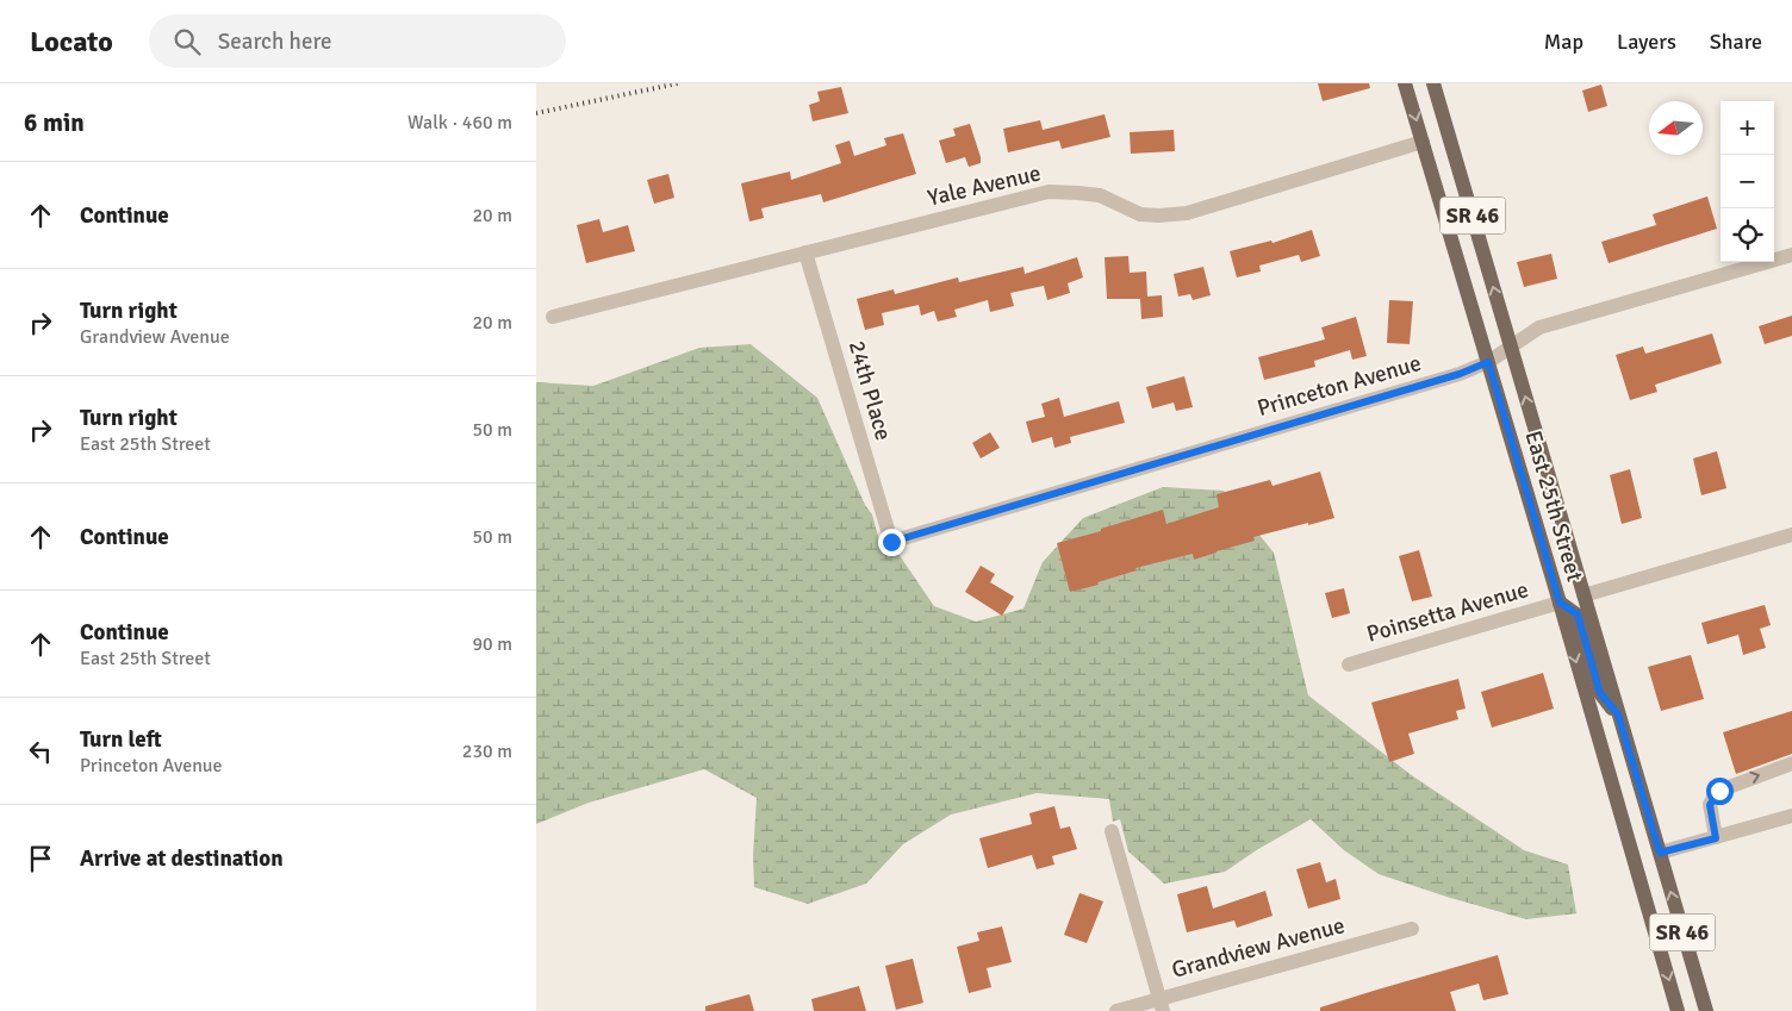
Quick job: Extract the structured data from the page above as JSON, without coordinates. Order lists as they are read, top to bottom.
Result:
{
  "streets": {
    "main road": ["SR 46", "East 25th Street"],
    "street": [
      "Yale Avenue",
      "Princeton Avenue",
      "24th Place",
      "Poinsetta Avenue",
      "Grandview Avenue"
    ]
  },
  "crossings": [
    ["Yale Avenue", "24th Place"],
    ["Yale Avenue", "East 25th Street"],
    ["Princeton Avenue", "24th Place"],
    ["Princeton Avenue", "East 25th Street"],
    ["East 25th Street", "Poinsetta Avenue"]
  ],
  "north": "left",
  "page": {
    "header": "Locato",
    "search": "Search here",
    "nav": ["Map", "Layers", "Share"],
    "heading": ["6 min", "Walk · 460 m"],
    "map_buttons": ["+", "−"],
    "list": [
      ["Continue", "20 m"],
      ["Turn right", "Grandview Avenue", "20 m"],
      ["Turn right", "East 25th Street", "50 m"],
      ["Continue", "50 m"],
      ["Continue", "East 25th Street", "90 m"],
      ["Turn left", "Princeton Avenue", "230 m"],
      "Arrive at destination"
    ]
  }
}
